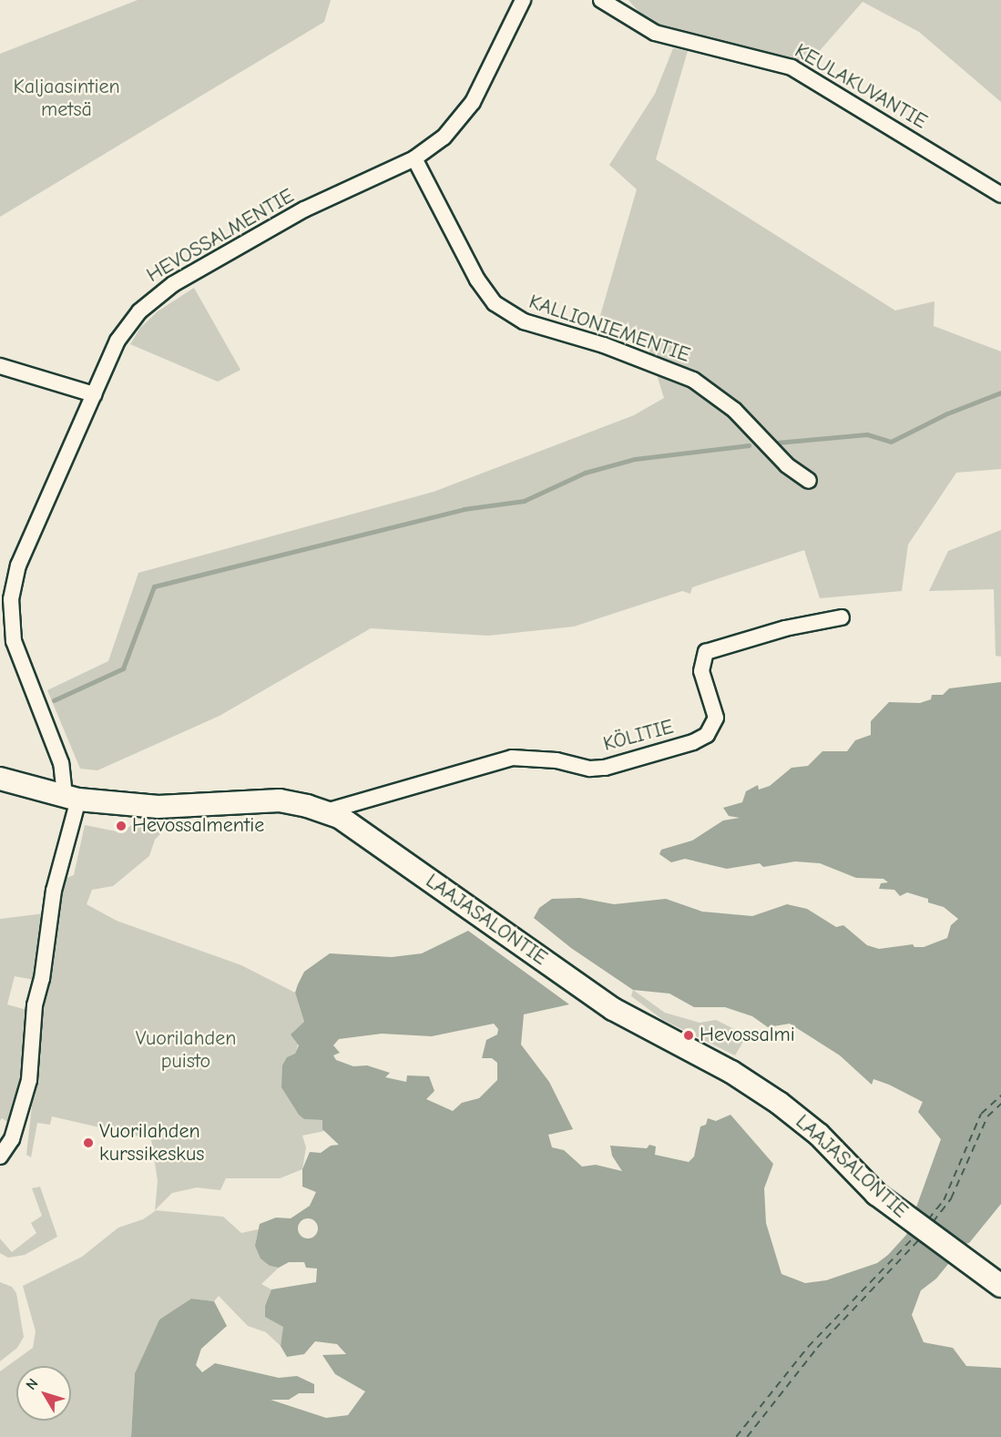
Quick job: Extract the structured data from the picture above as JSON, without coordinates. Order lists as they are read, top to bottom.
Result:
{
  "streets": {
    "main road": ["LAAJASALONTIE"],
    "street": [
      "KEULAKUVANTIE",
      "HEVOSSALMENTIE",
      "KALLIONIEMENTIE",
      "KÖLITIE"
    ]
  },
  "crossings": [
    ["HEVOSSALMENTIE", "KALLIONIEMENTIE"],
    ["HEVOSSALMENTIE", "LAAJASALONTIE"],
    ["KÖLITIE", "LAAJASALONTIE"]
  ],
  "parks": ["Kaljaasintien metsä", "Vuorilahden puisto"],
  "places": ["Hevossalmentie", "Hevossalmi", "Vuorilahden kurssikeskus"],
  "north": "top left"
}
